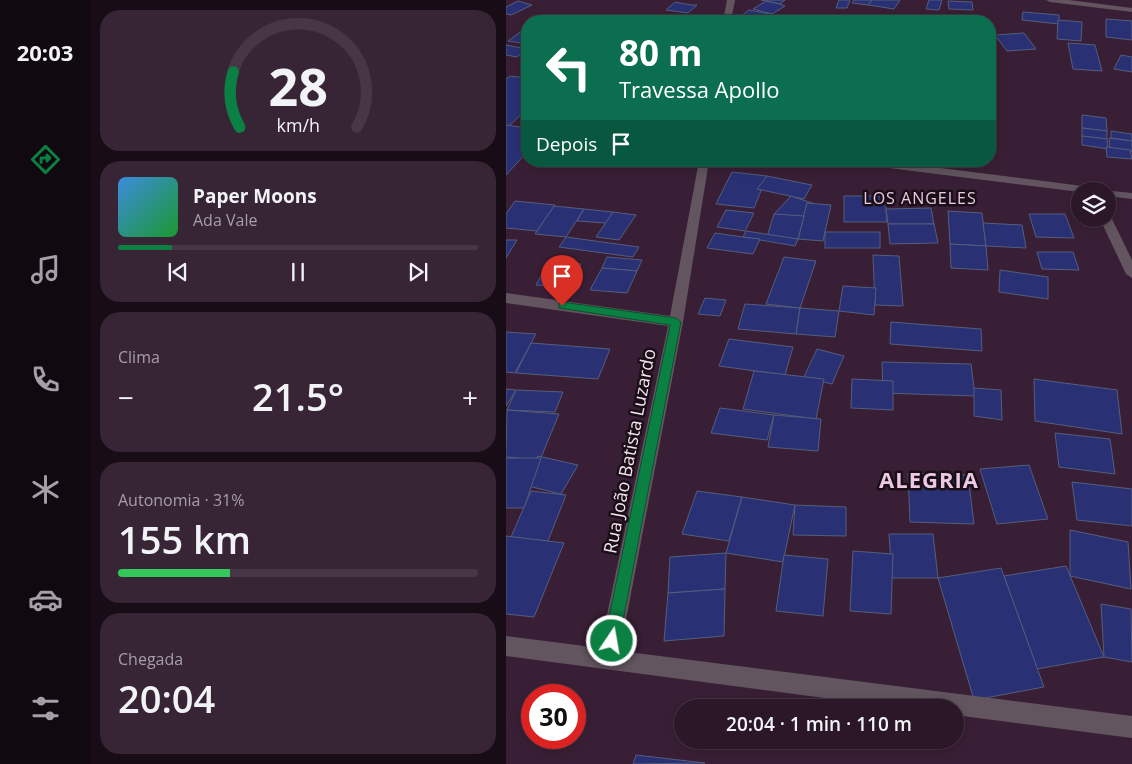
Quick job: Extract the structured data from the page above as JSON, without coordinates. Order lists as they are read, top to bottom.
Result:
{
  "streets": {
    "street": ["Rua João Batista Luzardo"]
  },
  "districts": ["LOS ANGELES", "ALEGRIA"],
  "page": {
    "tabs": "20:03",
    "turn": ["80 m", "Travessa Apollo"],
    "then": "Depois",
    "song": ["Paper Moons", "Ada Vale"],
    "tile": [
      "Clima",
      ["Autonomia · 31%", "155 km"],
      ["Chegada", "20:04"]
    ],
    "heat": ["−", "21.5°", "+"],
    "limit": "30",
    "trip": "20:04 · 1 min · 110 m",
    "gauge": ["28", "km/h"]
  }
}
